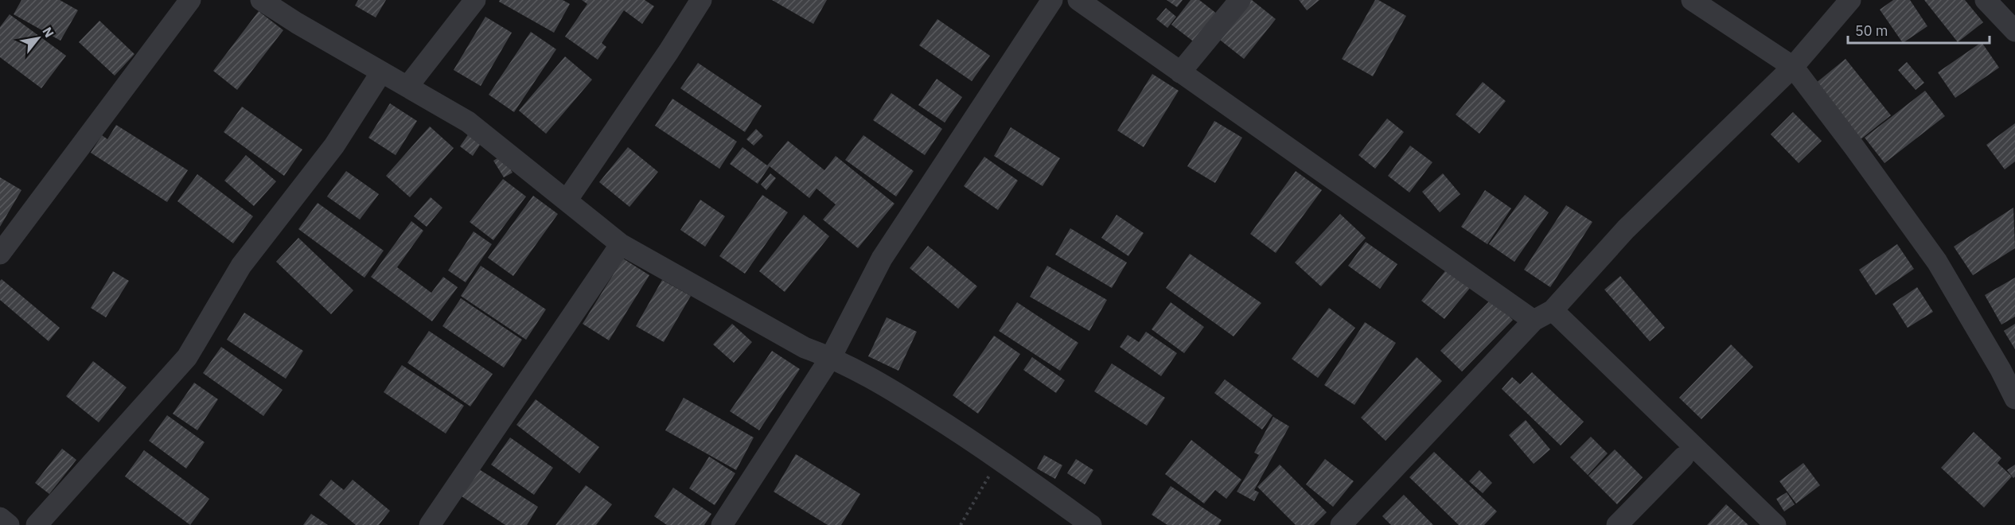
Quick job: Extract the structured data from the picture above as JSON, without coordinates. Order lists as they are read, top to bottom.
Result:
{
  "scale_bar": "50 m",
  "north": "top right"
}
